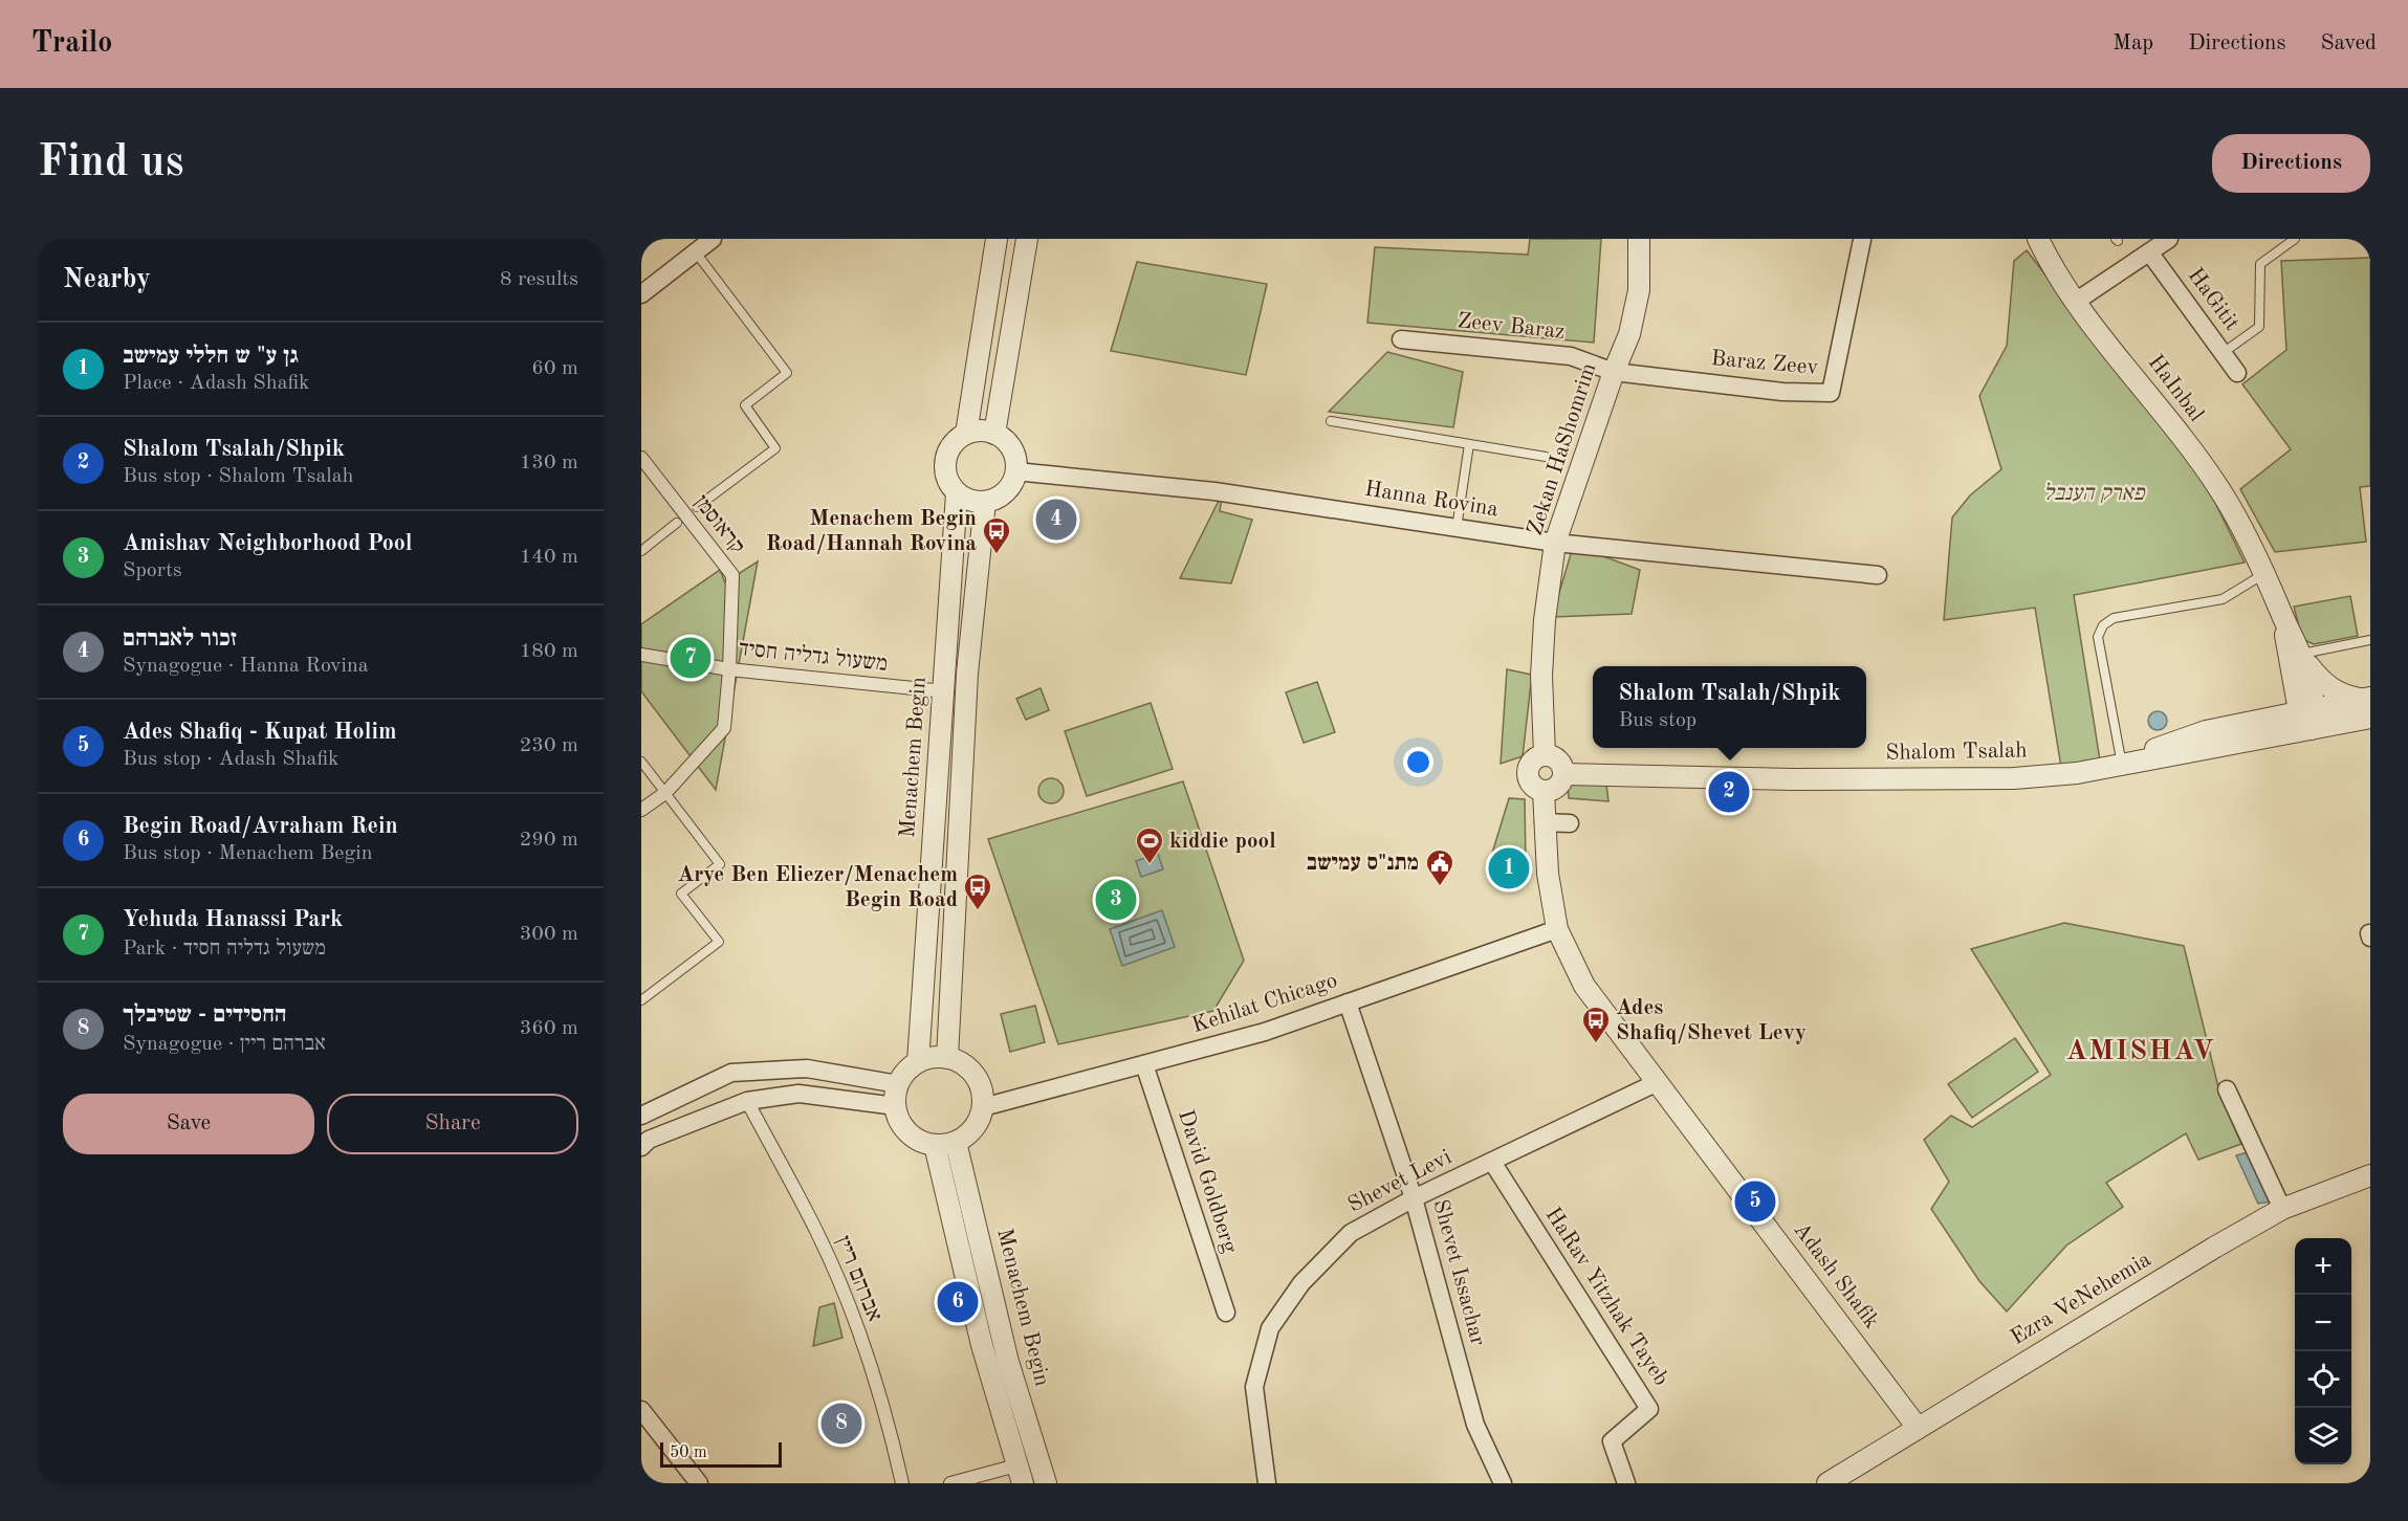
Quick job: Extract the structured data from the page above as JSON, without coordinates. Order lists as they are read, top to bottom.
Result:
{
  "streets": {
    "street": [
      "HaGitit",
      "Zeev Baraz",
      "Baraz Zeev",
      "HaInbal",
      "Zekan HaShomrim",
      "Hanna Rovina",
      "קראוסמן",
      "משעול גדליה חסיד",
      "Shalom Tsalah",
      "Menachem Begin",
      "Kehilat Chicago",
      "David Goldberg",
      "Shevet Levi",
      "Shevet Issachar",
      "Adash Shafik",
      "אברהם ריין",
      "HaRav Yitzhak Tayeb",
      "Ezra VeNehemia"
    ]
  },
  "crossings": [
    ["Zeev Baraz", "Baraz Zeev"],
    ["Zeev Baraz", "Zekan HaShomrim"],
    ["Baraz Zeev", "Zekan HaShomrim"],
    ["Zekan HaShomrim", "Hanna Rovina"],
    ["Zekan HaShomrim", "Shalom Tsalah"],
    ["Zekan HaShomrim", "Adash Shafik"],
    ["Hanna Rovina", "Menachem Begin"],
    ["קראוסמן", "משעול גדליה חסיד"],
    ["משעול גדליה חסיד", "Menachem Begin"],
    ["Shalom Tsalah", "Adash Shafik"],
    ["Menachem Begin", "Kehilat Chicago"],
    ["Kehilat Chicago", "David Goldberg"],
    ["Kehilat Chicago", "Shevet Issachar"],
    ["Kehilat Chicago", "Adash Shafik"],
    ["Shevet Levi", "Shevet Issachar"],
    ["Shevet Levi", "Adash Shafik"],
    ["Shevet Levi", "HaRav Yitzhak Tayeb"],
    ["Adash Shafik", "Ezra VeNehemia"]
  ],
  "districts": ["AMISHAV"],
  "parks": ["פארק הענבל"],
  "places": {
    "bus stop": ["Menachem Begin Road/Hannah Rovina", "Arye Ben Eliezer/Menachem Begin Road", "Ades Shafiq/Shevet Levy"],
    "sports": ["kiddie pool"],
    "public building": ["מתנ\"ס עמישב"]
  },
  "scale_bar": "50 m",
  "page": {
    "header": "Trailo",
    "nav": ["Map", "Directions", "Saved"],
    "buttons": [
      "Directions",
      ["Save", "Share"]
    ],
    "title": "Find us",
    "heading": ["Nearby", "8 results"],
    "list": [
      {
        "mark": "1",
        "name": "גן ע\" ש חללי עמישב",
        "note": "Place · Adash Shafik",
        "value": "60 m"
      },
      {
        "mark": "2",
        "name": "Shalom Tsalah/Shpik",
        "note": "Bus stop · Shalom Tsalah",
        "value": "130 m"
      },
      {
        "mark": "3",
        "name": "Amishav Neighborhood Pool",
        "note": "Sports",
        "value": "140 m"
      },
      {
        "mark": "4",
        "name": "זכור לאברהם",
        "note": "Synagogue · Hanna Rovina",
        "value": "180 m"
      },
      {
        "mark": "5",
        "name": "Ades Shafiq - Kupat Holim",
        "note": "Bus stop · Adash Shafik",
        "value": "230 m"
      },
      {
        "mark": "6",
        "name": "Begin Road/Avraham Rein",
        "note": "Bus stop · Menachem Begin",
        "value": "290 m"
      },
      {
        "mark": "7",
        "name": "Yehuda Hanassi Park",
        "note": "Park · משעול גדליה חסיד",
        "value": "300 m"
      },
      {
        "mark": "8",
        "name": "החסידים - שטיבלך",
        "note": "Synagogue · אברהם ריין",
        "value": "360 m"
      }
    ],
    "pins": [
      "4",
      "7",
      "2",
      "1",
      "3",
      "5",
      "6",
      "8"
    ],
    "popup": ["Shalom Tsalah/Shpik", "Bus stop"],
    "map_buttons": ["+", "−"],
    "scale": "50 m"
  }
}
